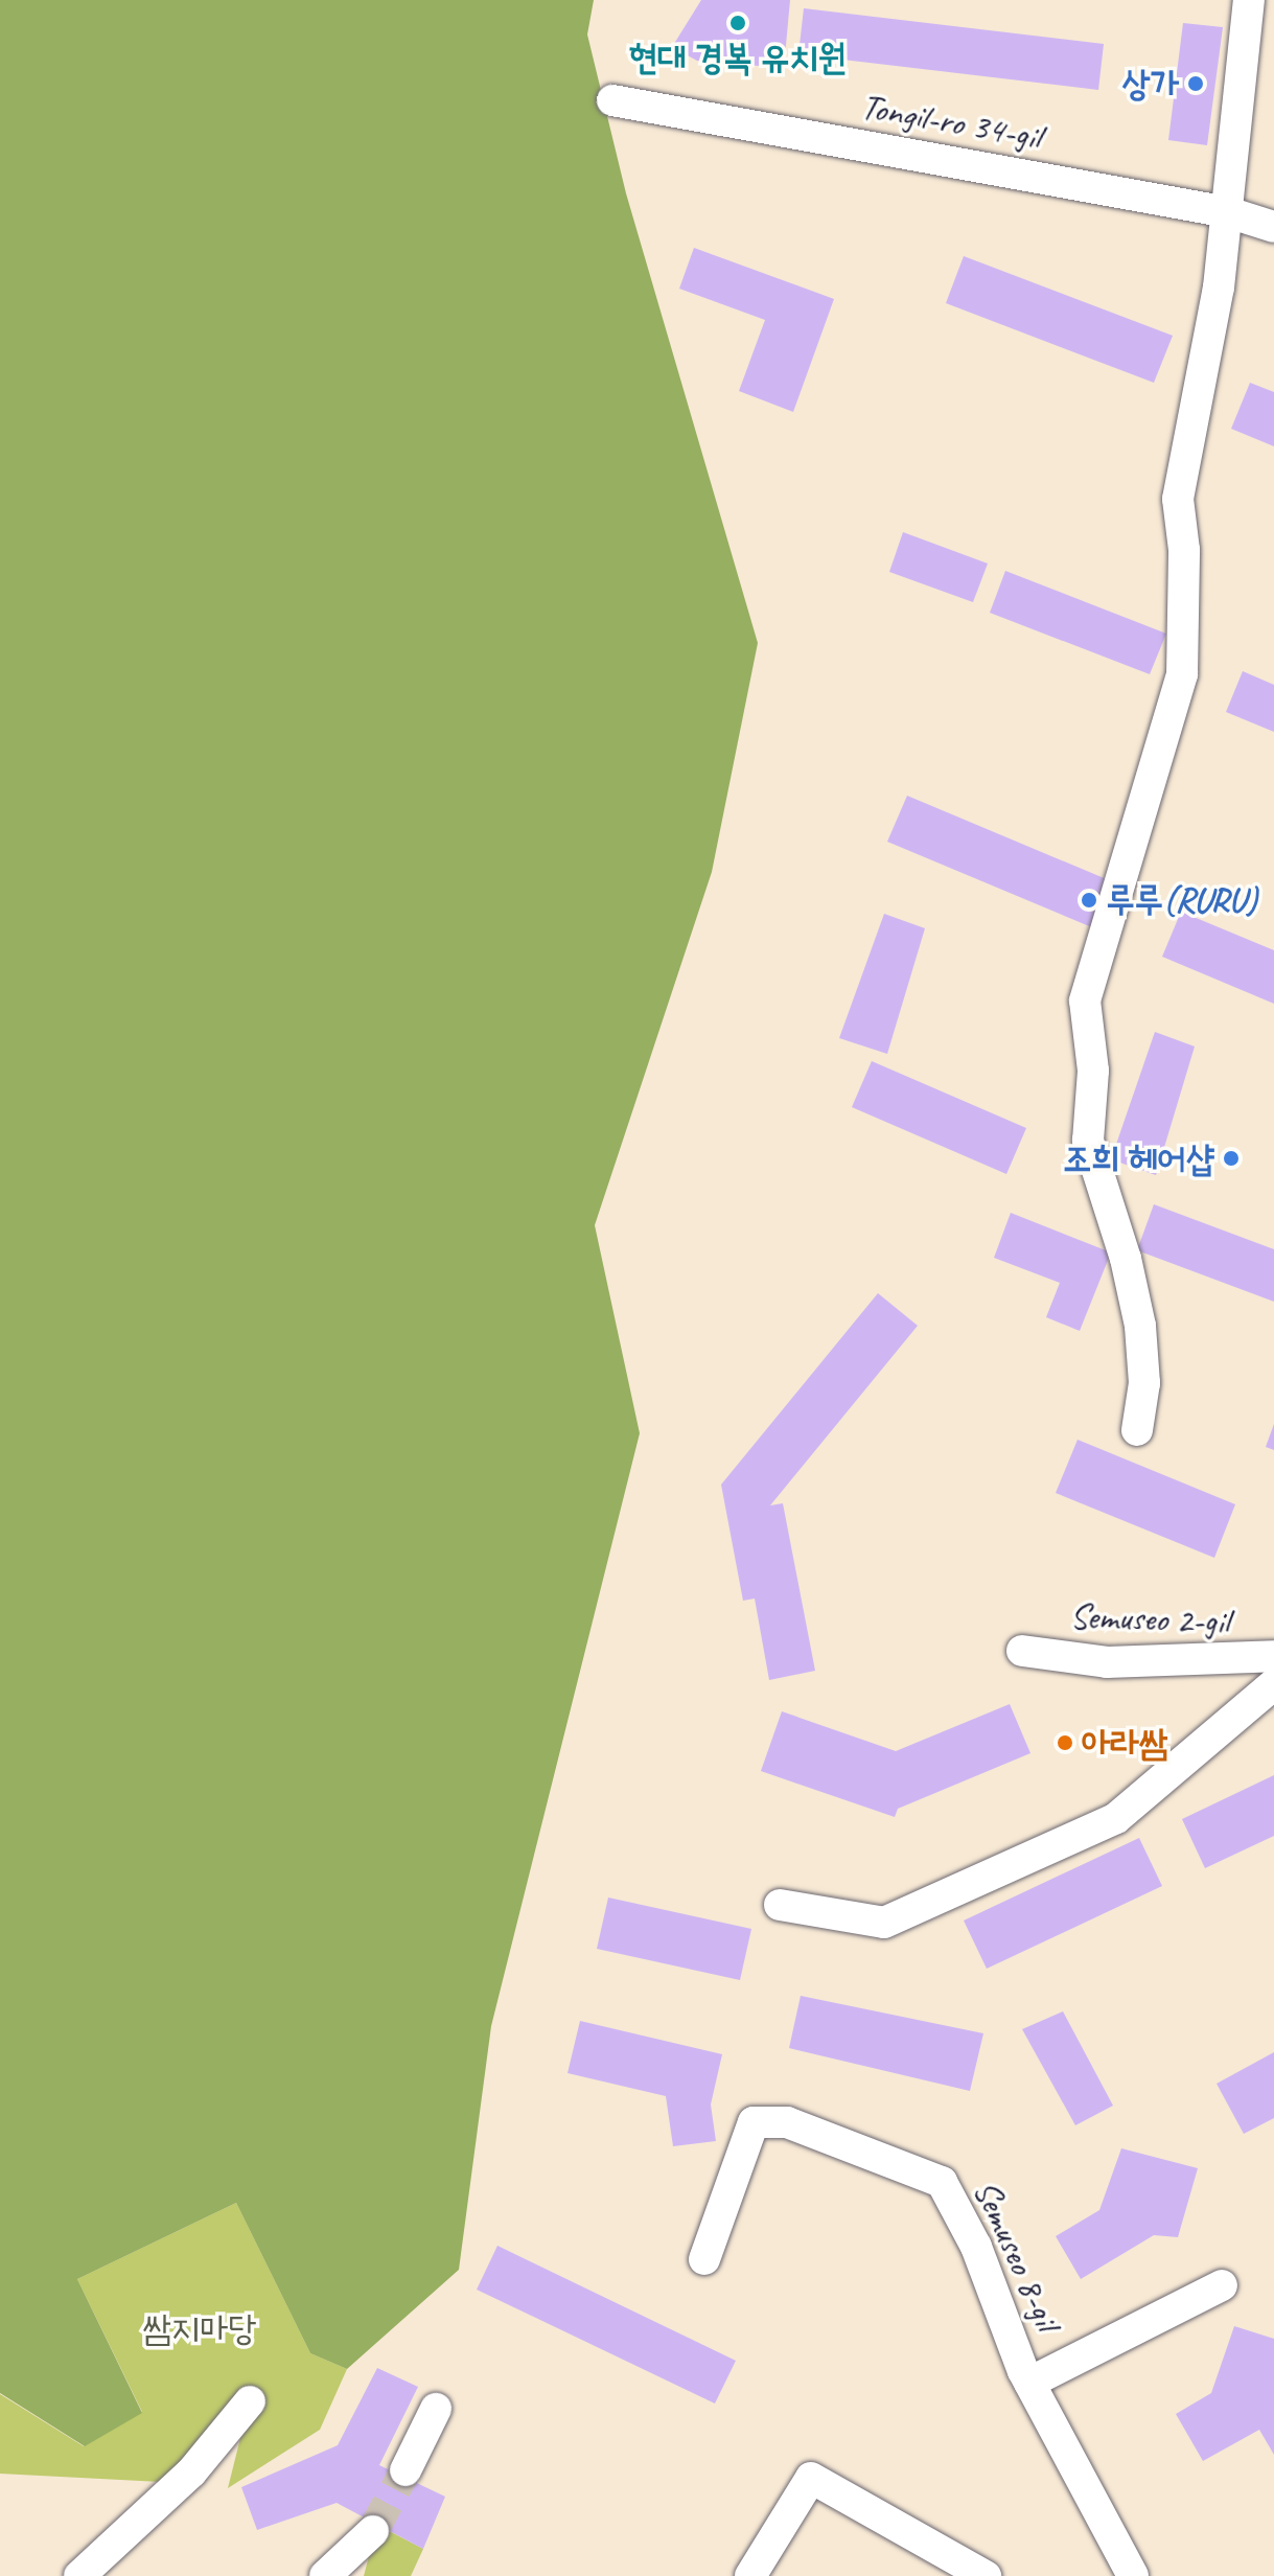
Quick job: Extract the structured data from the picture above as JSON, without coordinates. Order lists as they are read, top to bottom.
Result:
{
  "streets": {
    "street": ["Tongil-ro 34-gil", "Semuseo 2-gil", "Semuseo 8-gil"]
  },
  "parks": ["쌈지마당"],
  "places": [
    "현대 경복 유치원",
    "상가",
    "루루(RURU)",
    "조희 헤어샵",
    "아라쌈"
  ]
}
